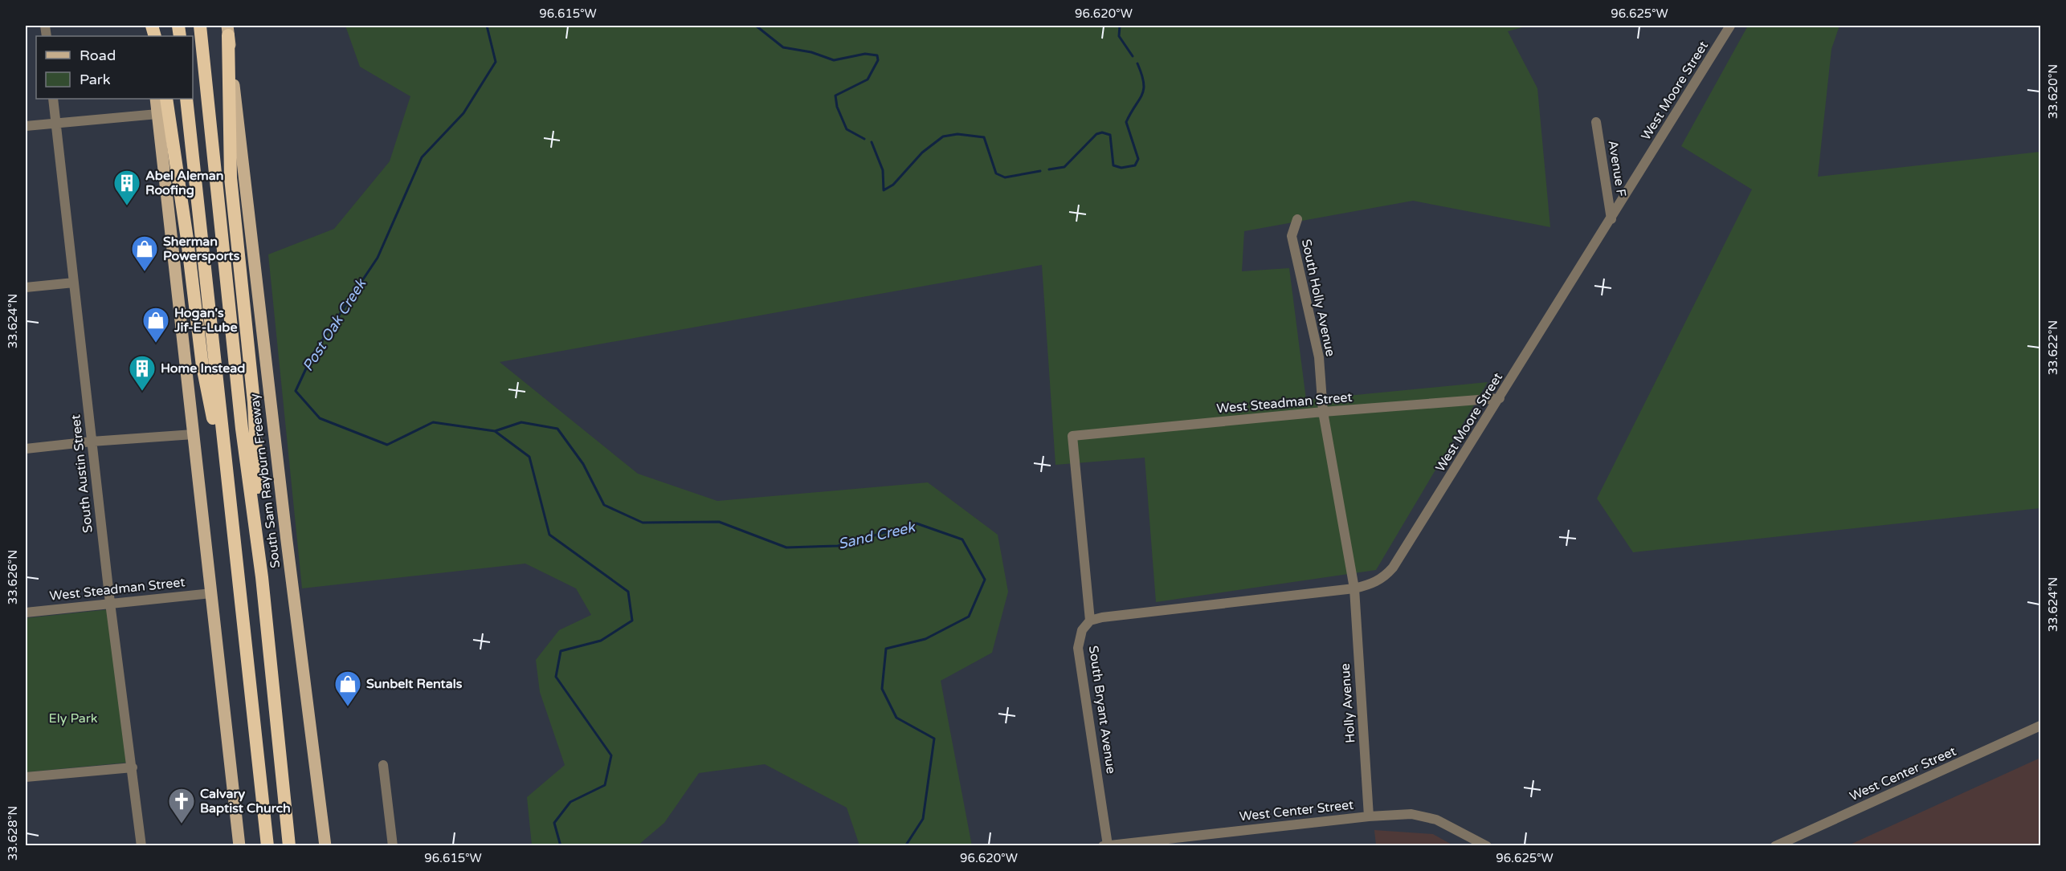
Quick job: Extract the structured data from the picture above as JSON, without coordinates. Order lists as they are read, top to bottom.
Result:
{
  "streets": {
    "highway": ["South Sam Rayburn Freeway"],
    "street": [
      "West Moore Street",
      "Avenue F",
      "South Holly Avenue",
      "West Steadman Street",
      "South Austin Street",
      "Holly Avenue",
      "South Bryant Avenue",
      "West Center Street"
    ]
  },
  "crossings": [
    ["West Moore Street", "Avenue F"],
    ["West Moore Street", "South Holly Avenue"],
    ["West Moore Street", "West Steadman Street"],
    ["West Moore Street", "Holly Avenue"],
    ["West Moore Street", "South Bryant Avenue"],
    ["South Holly Avenue", "West Steadman Street"],
    ["South Holly Avenue", "Holly Avenue"],
    ["West Steadman Street", "South Austin Street"],
    ["West Steadman Street", "South Bryant Avenue"],
    ["Holly Avenue", "West Center Street"],
    ["South Bryant Avenue", "West Center Street"]
  ],
  "water": ["Post Oak Creek", "Sand Creek"],
  "parks": ["Ely Park"],
  "places": {
    "building": ["Abel Aleman Roofing", "Home Instead"],
    "shop": ["Sherman Powersports", "Hogan's Jif-E-Lube", "Sunbelt Rentals"],
    "church": ["Calvary Baptist Church"]
  },
  "legend": ["Road", "Park"],
  "coordinates": [
    "96.615°W",
    "96.620°W",
    "96.625°W",
    "33.620°N",
    "33.624°N",
    "33.622°N",
    "33.626°N",
    "33.628°N"
  ]
}
